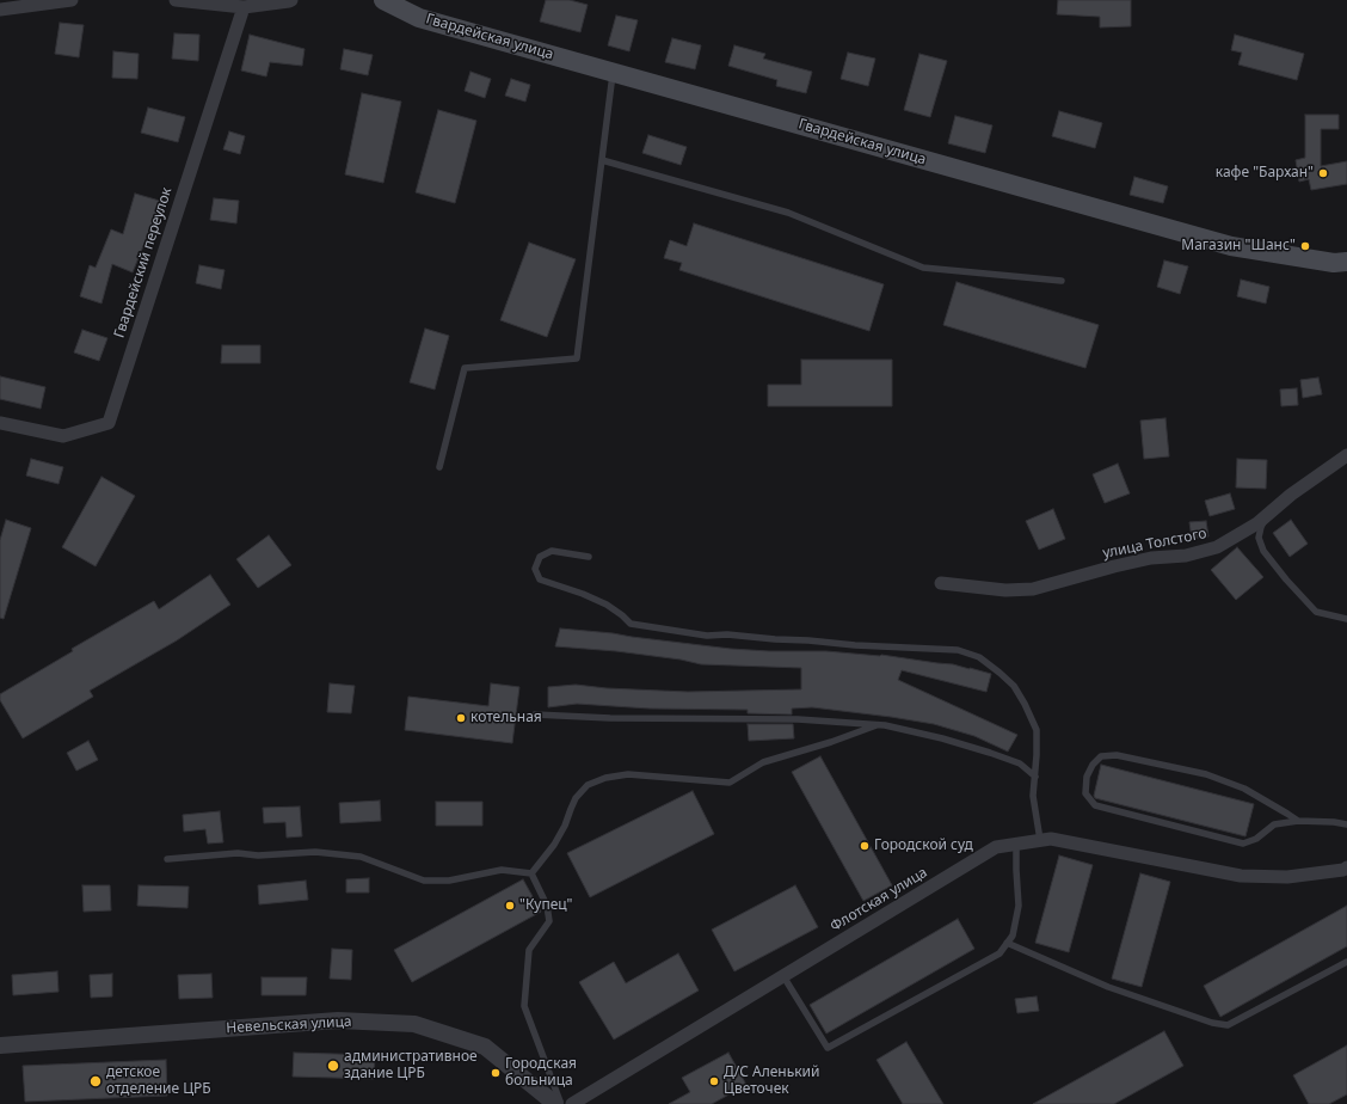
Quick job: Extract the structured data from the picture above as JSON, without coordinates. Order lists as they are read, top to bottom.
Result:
{
  "streets": {
    "main road": ["Гвардейская улица"],
    "street": [
      "Гвардейский переулок",
      "улица Толстого",
      "Флотская улица",
      "Невельская улица"
    ]
  },
  "places": [
    "кафе \"Бархан\"",
    "Магазин \"Шанс\"",
    "котельная",
    "Городской суд",
    "\"Купец\"",
    "административное здание ЦРБ",
    "Городская больница",
    "детское отделение ЦРБ",
    "Д/С Аленький Цветочек"
  ]
}
